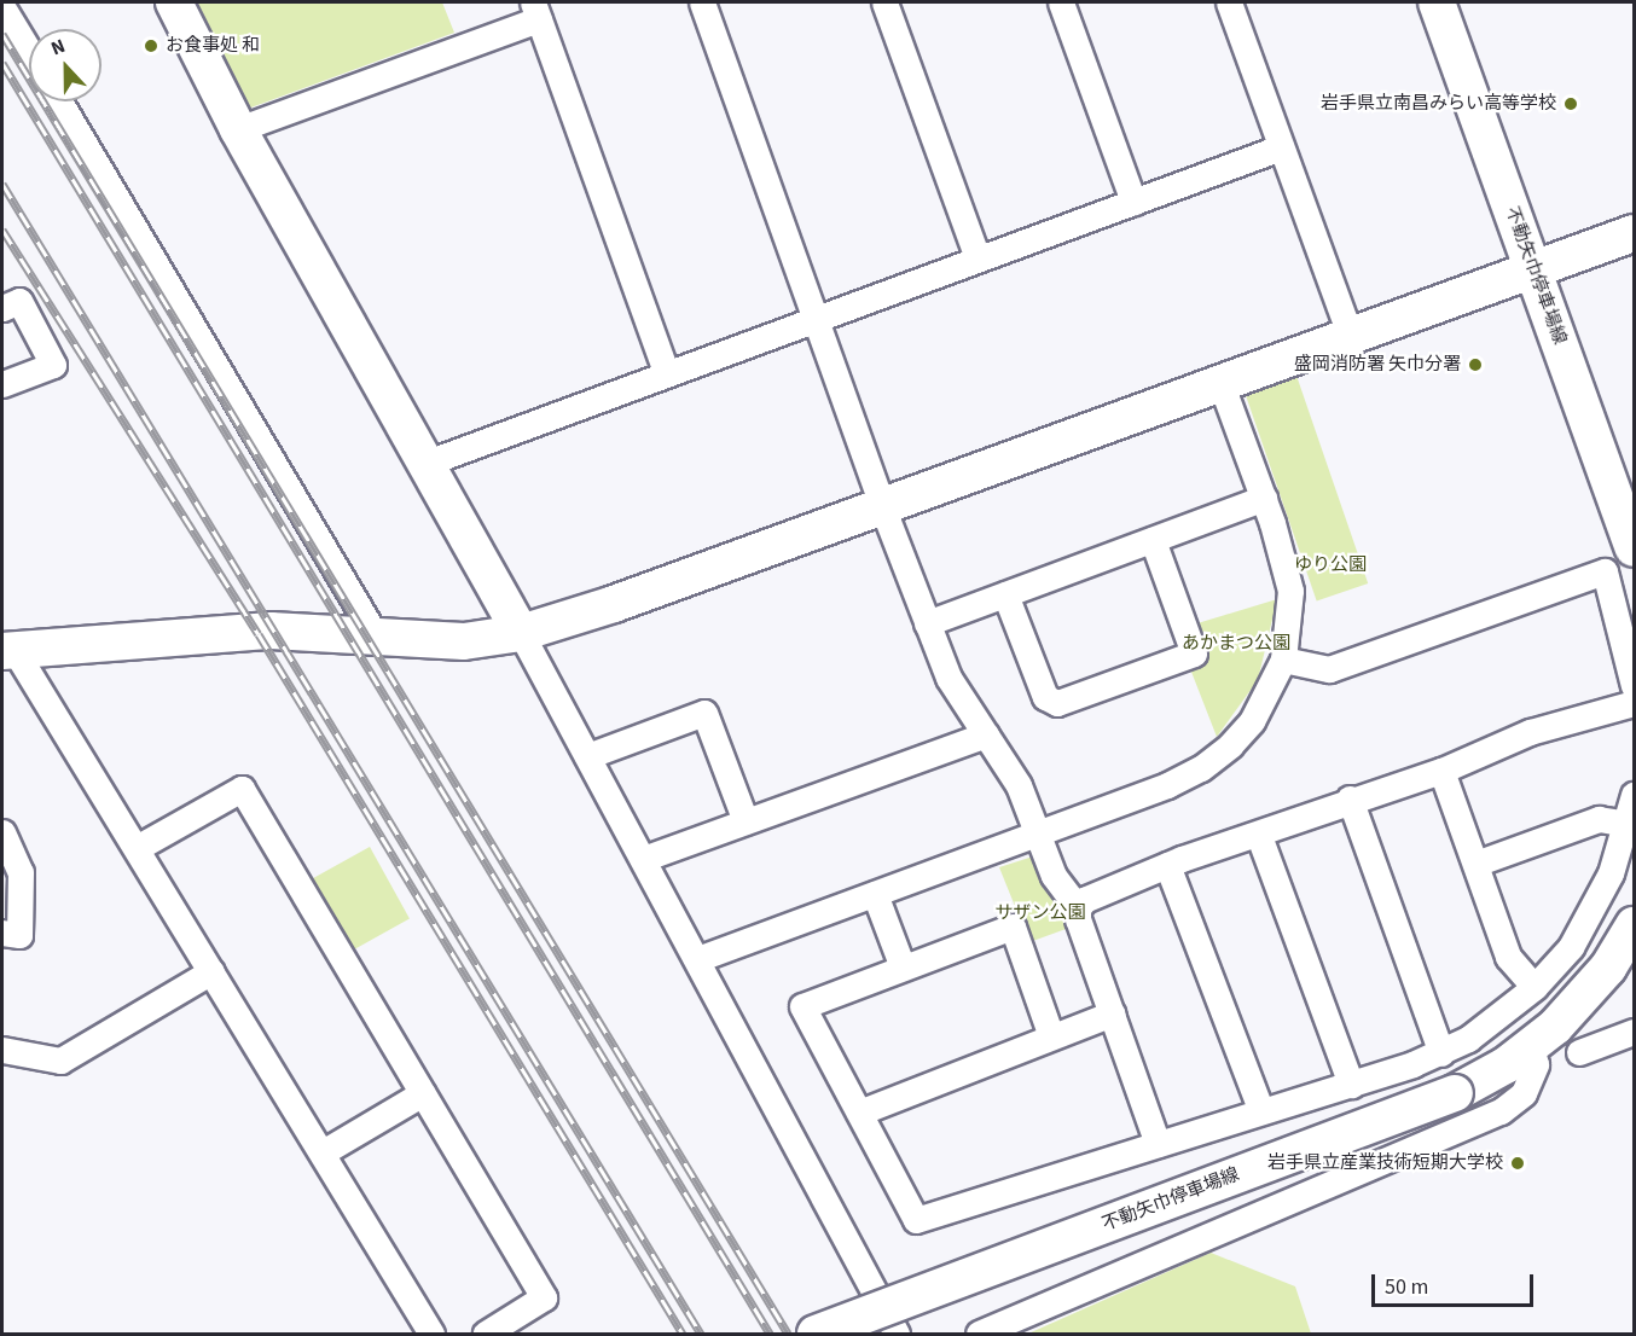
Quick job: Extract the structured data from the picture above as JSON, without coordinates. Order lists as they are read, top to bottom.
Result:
{
  "streets": {
    "street": ["不動矢巾停車場線"]
  },
  "parks": ["ゆり公園", "あかまつ公園", "サザン公園"],
  "places": [
    "お食事処 和",
    "岩手県立南昌みらい高等学校",
    "盛岡消防署 矢巾分署",
    "岩手県立産業技術短期大学校"
  ],
  "scale_bar": "50 m",
  "north": "top"
}
